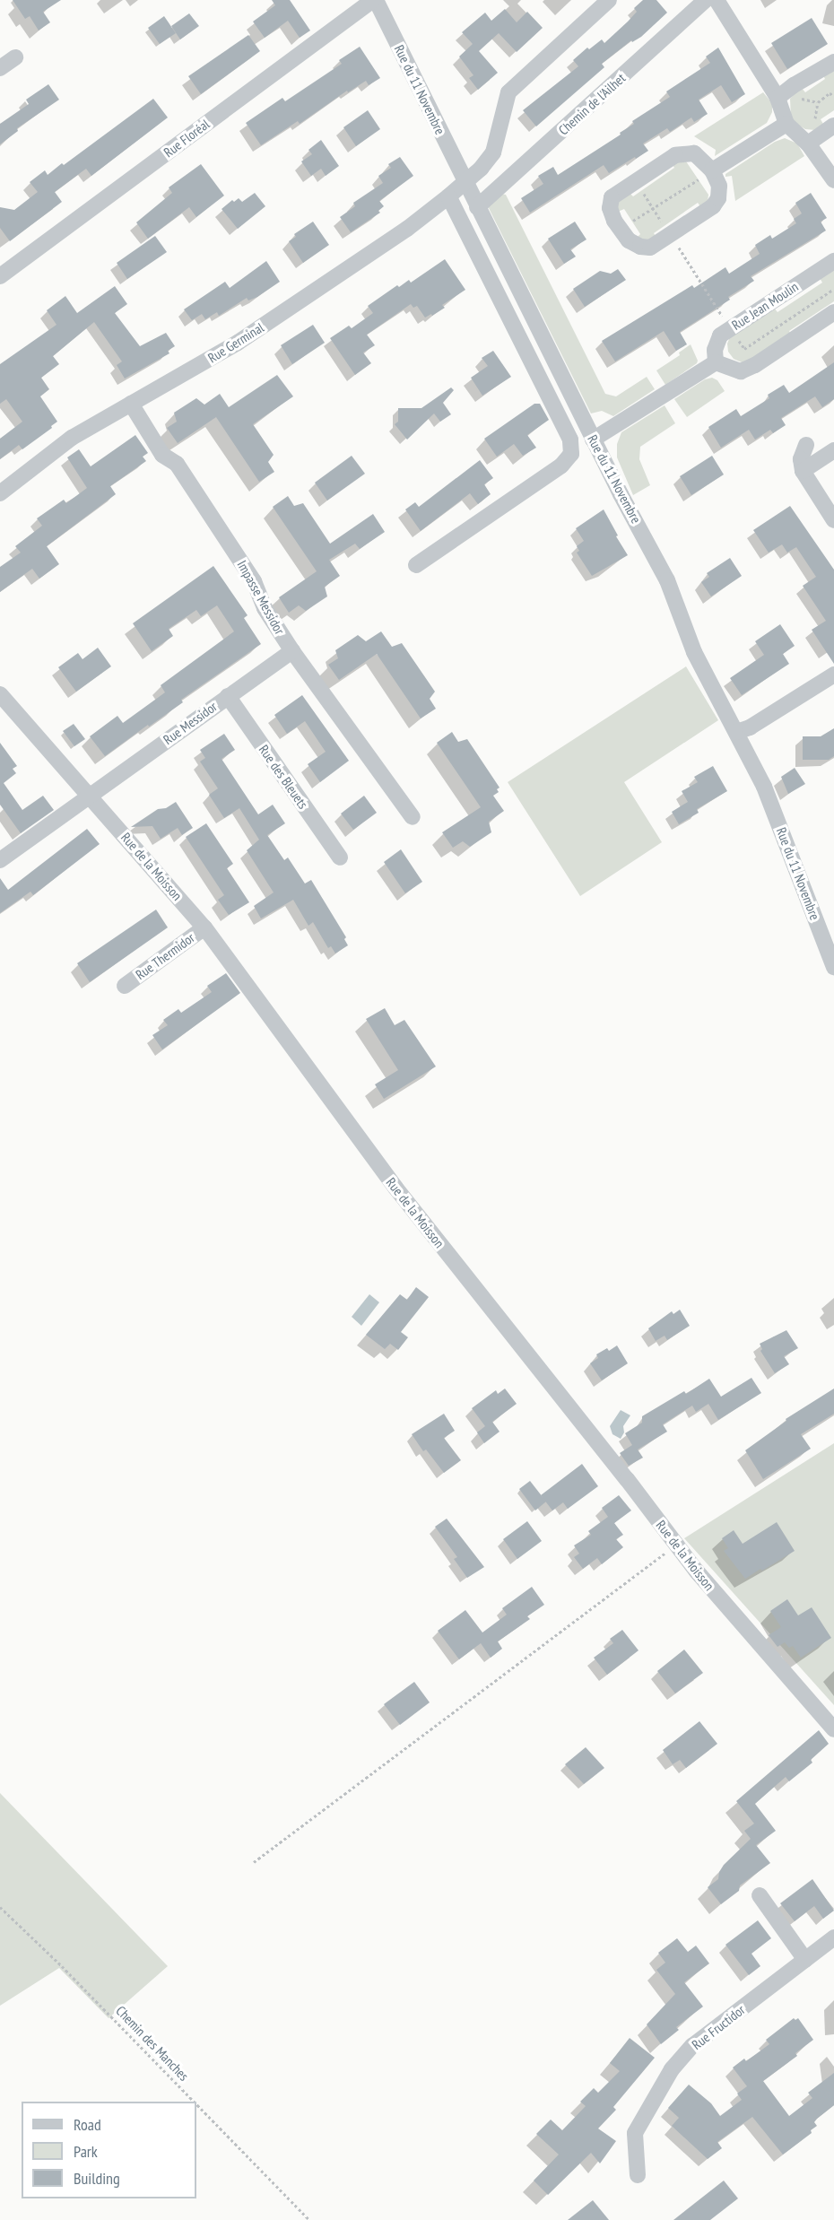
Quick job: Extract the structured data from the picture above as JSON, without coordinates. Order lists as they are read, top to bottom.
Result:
{
  "streets": {
    "street": [
      "Rue du 11 Novembre",
      "Chemin de l'Ailhet",
      "Rue Floréal",
      "Rue Jean Moulin",
      "Rue Germinal",
      "Impasse Messidor",
      "Rue Messidor",
      "Rue des Bleuets",
      "Rue de la Moisson",
      "Rue Thermidor",
      "Rue Fructidor"
    ],
    "path": ["Chemin des Manches"]
  },
  "crossings": [
    ["Rue du 11 Novembre", "Chemin de l'Ailhet"],
    ["Rue du 11 Novembre", "Rue Floréal"],
    ["Rue du 11 Novembre", "Rue Germinal"],
    ["Rue Germinal", "Impasse Messidor"],
    ["Impasse Messidor", "Rue Messidor"],
    ["Rue Messidor", "Rue des Bleuets"],
    ["Rue Messidor", "Rue de la Moisson"],
    ["Rue de la Moisson", "Rue Thermidor"]
  ],
  "legend": ["Road", "Park", "Building"]
}
